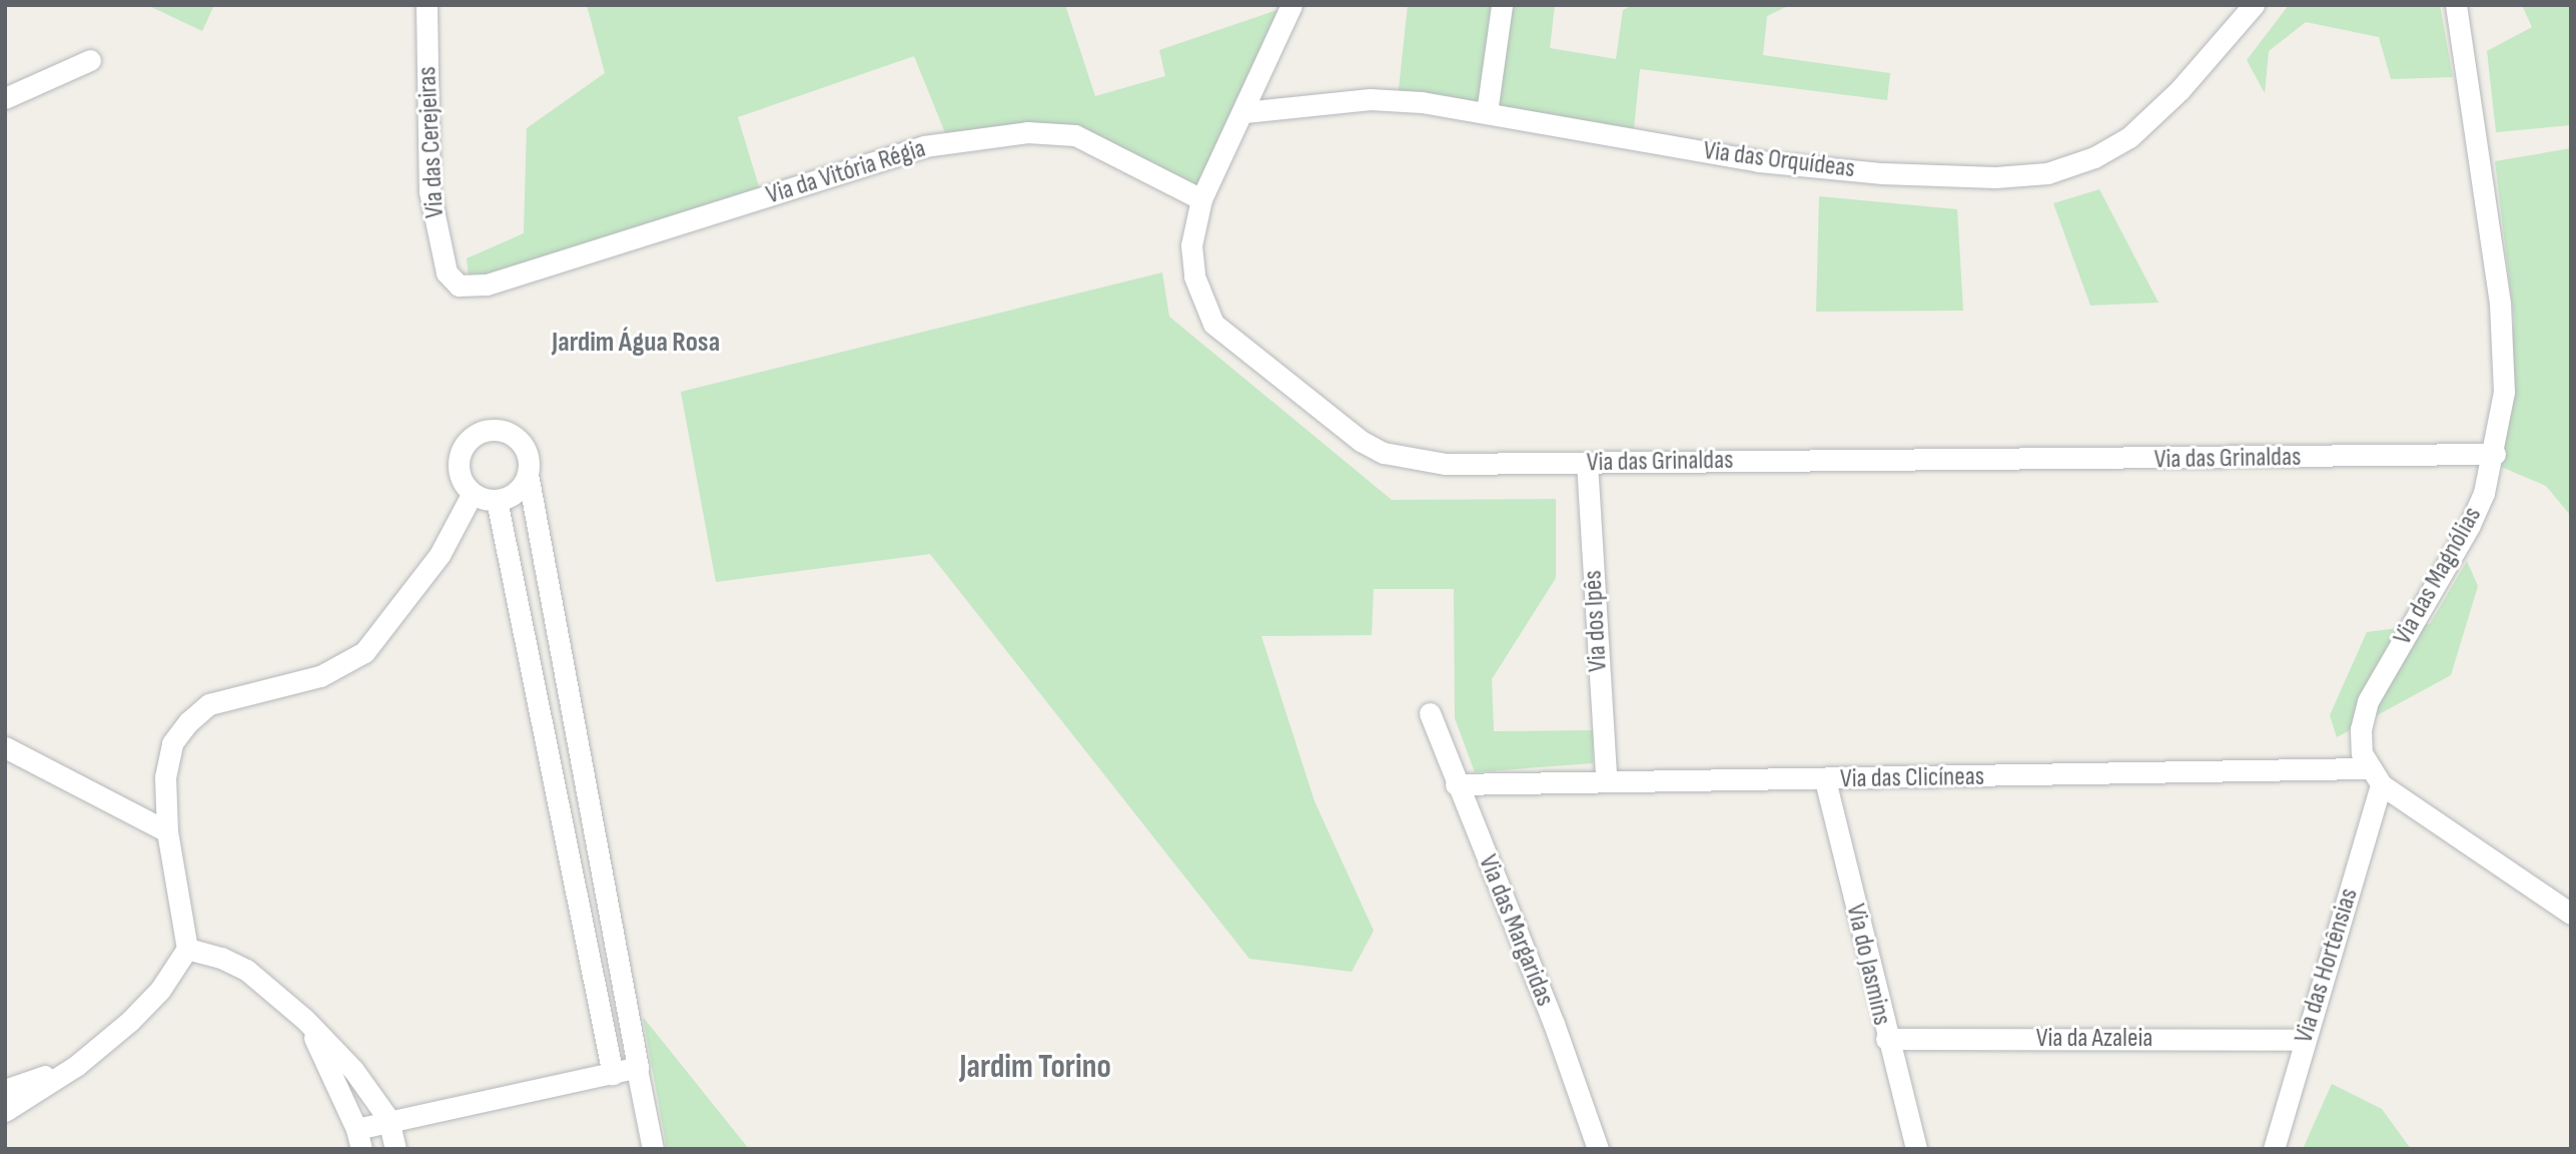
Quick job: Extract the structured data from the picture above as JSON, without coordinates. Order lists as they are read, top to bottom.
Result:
{
  "streets": {
    "street": [
      "Via das Cerejeiras",
      "Via das Orquídeas",
      "Via da Vitória Régia",
      "Via das Grinaldas",
      "Via das Magnólias",
      "Via dos Ipês",
      "Via das Clicíneas",
      "Via das Margaridas",
      "Via do Jasmins",
      "Via das Hortênsias",
      "Via da Azaleia"
    ]
  },
  "crossings": [
    ["Via das Cerejeiras", "Via da Vitória Régia"],
    ["Via das Orquídeas", "Via das Grinaldas"],
    ["Via da Vitória Régia", "Via das Grinaldas"],
    ["Via das Grinaldas", "Via das Magnólias"],
    ["Via das Grinaldas", "Via dos Ipês"],
    ["Via das Magnólias", "Via das Clicíneas"],
    ["Via das Magnólias", "Via das Hortênsias"],
    ["Via dos Ipês", "Via das Clicíneas"],
    ["Via das Clicíneas", "Via das Margaridas"],
    ["Via das Clicíneas", "Via do Jasmins"],
    ["Via das Clicíneas", "Via das Hortênsias"],
    ["Via do Jasmins", "Via da Azaleia"],
    ["Via das Hortênsias", "Via da Azaleia"]
  ],
  "districts": ["Jardim Água Rosa", "Jardim Torino"]
}
